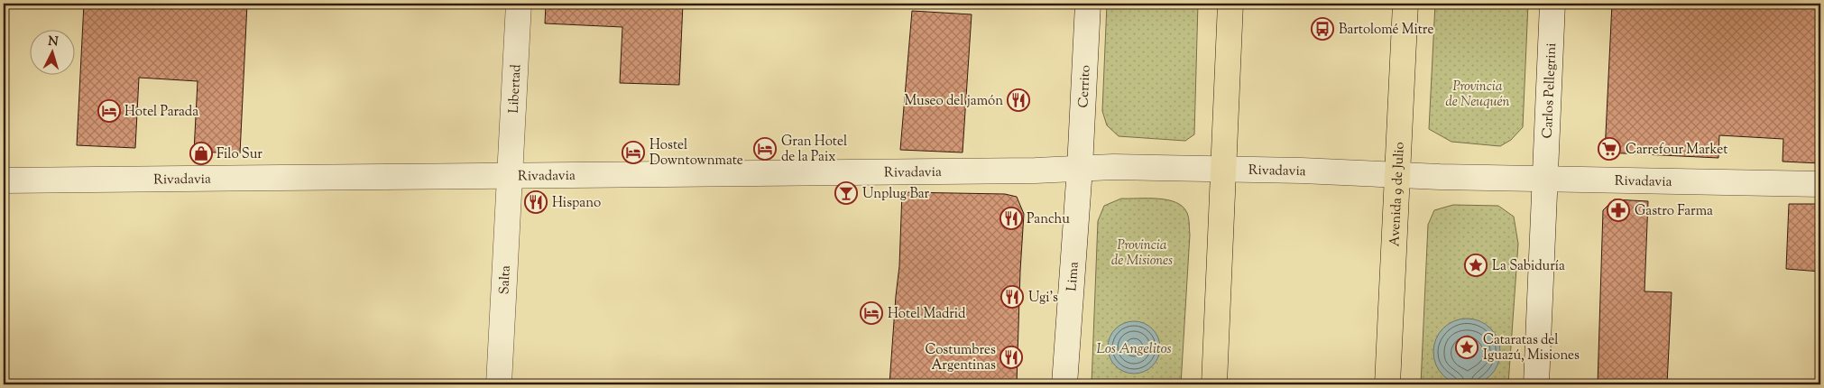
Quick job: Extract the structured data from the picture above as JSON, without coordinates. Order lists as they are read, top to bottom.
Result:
{
  "streets": {
    "highway": ["Avenida 9 de Julio"],
    "street": [
      "Cerrito",
      "Libertad",
      "Carlos Pellegrini",
      "Rivadavia",
      "Lima",
      "Salta"
    ]
  },
  "crossings": [
    ["Cerrito", "Rivadavia"],
    ["Cerrito", "Lima"],
    ["Libertad", "Rivadavia"],
    ["Libertad", "Salta"],
    ["Carlos Pellegrini", "Rivadavia"],
    ["Rivadavia", "Avenida 9 de Julio"],
    ["Rivadavia", "Lima"],
    ["Rivadavia", "Salta"]
  ],
  "water": ["Los Angelitos"],
  "parks": ["Provincia de Neuquén", "Provincia de Misiones"],
  "places": {
    "bus stop": ["Bartolomé Mitre"],
    "restaurant": [
      "Museo del jamón",
      "Hispano",
      "Panchu",
      "Ugi's",
      "Costumbres Argentinas"
    ],
    "hotel": [
      "Hotel Parada",
      "Gran Hotel de la Paix",
      "Hostel Downtownmate",
      "Hotel Madrid"
    ],
    "supermarket": ["Carrefour Market"],
    "shop": ["Filo Sur"],
    "bar": ["Unplug Bar"],
    "pharmacy": ["Gastro Farma"],
    "place": ["La Sabiduría", "Cataratas del Iguazú, Misiones"]
  },
  "north": "top"
}
